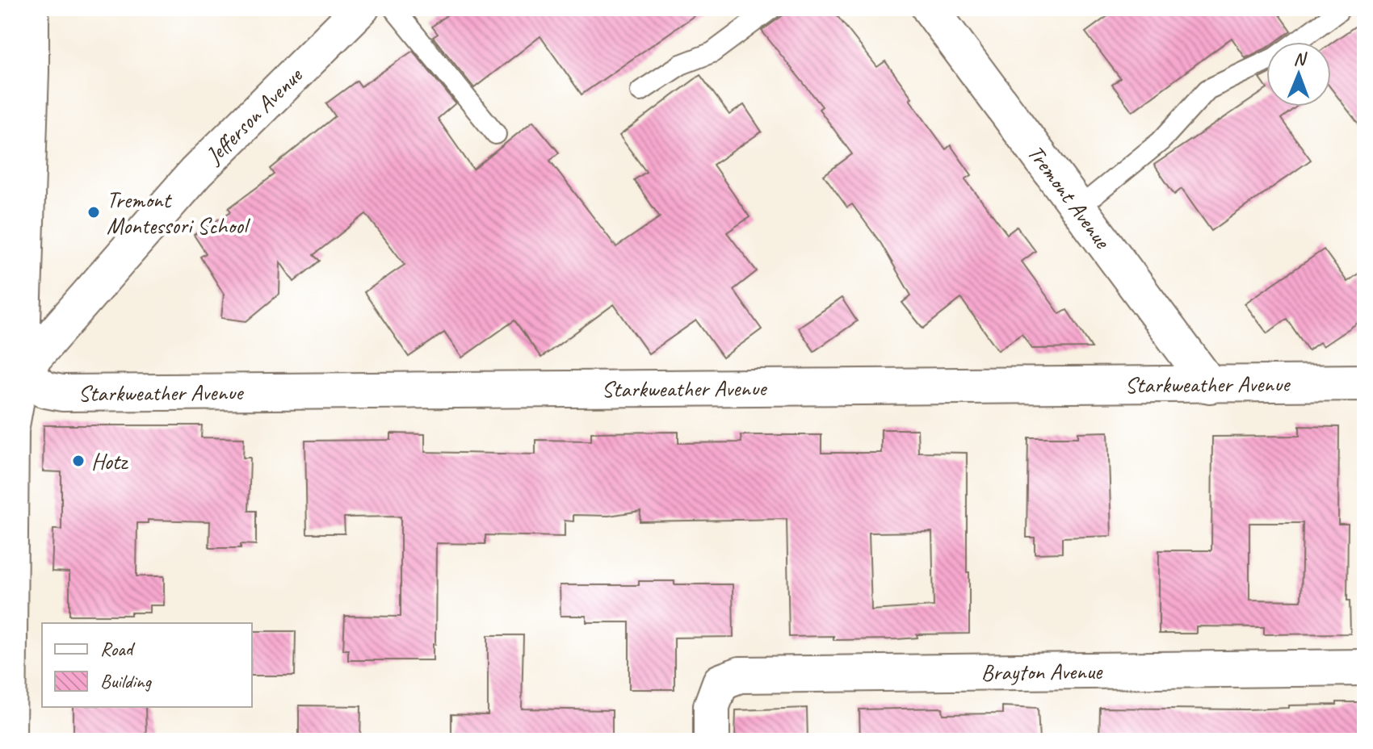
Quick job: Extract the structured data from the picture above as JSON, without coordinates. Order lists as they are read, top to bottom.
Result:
{
  "streets": {
    "street": [
      "Jefferson Avenue",
      "Tremont Avenue",
      "Starkweather Avenue",
      "Brayton Avenue"
    ]
  },
  "crossings": [
    ["Jefferson Avenue", "Starkweather Avenue"],
    ["Tremont Avenue", "Starkweather Avenue"]
  ],
  "places": ["Tremont Montessori School", "Hotz"],
  "legend": ["Road", "Building"],
  "north": "top"
}
